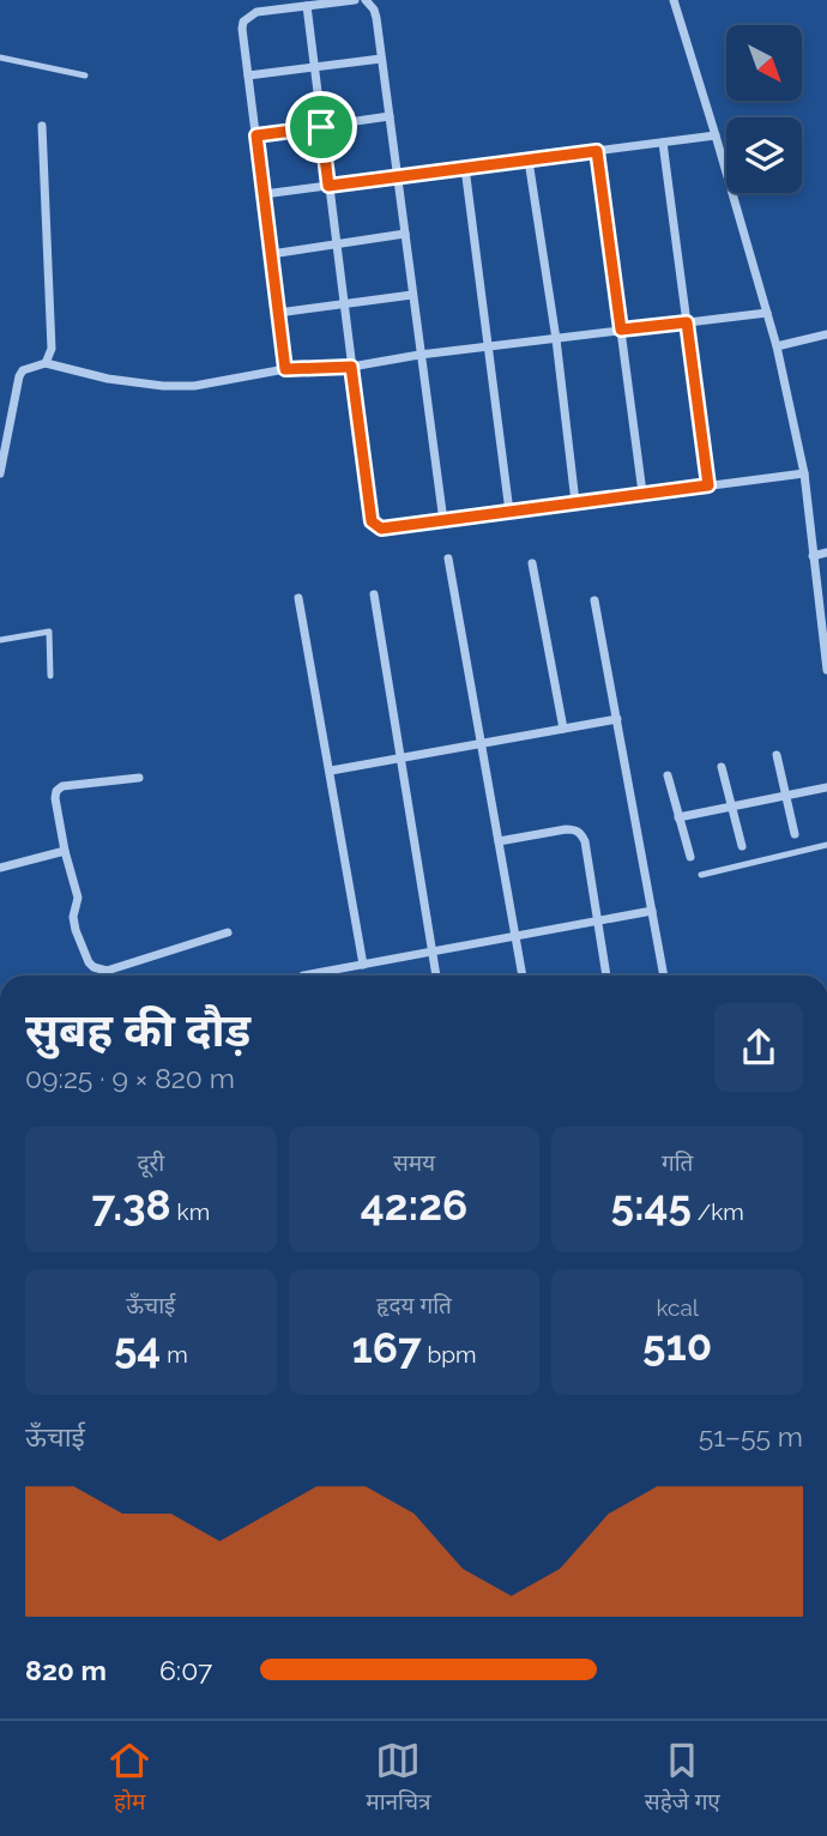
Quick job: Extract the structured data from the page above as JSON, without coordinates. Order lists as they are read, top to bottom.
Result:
{
  "north": "bottom right",
  "page": {
    "heading": ["सुबह की दौड़", "09:25 · 9 × 820 m"],
    "stats": [
      ["दूरी", "7.38 km"],
      ["समय", "42:26"],
      ["गति", "5:45 /km"],
      ["ऊँचाई", "54 m"],
      ["हृदय गति", "167 bpm"],
      ["kcal", "510"]
    ],
    "chart": ["ऊँचाई", "51–55 m"],
    "list": [
      {
        "name": "820 m",
        "note": "6:07"
      }
    ],
    "tabs": ["होम", "मानचित्र", "सहेजे गए"]
  }
}
